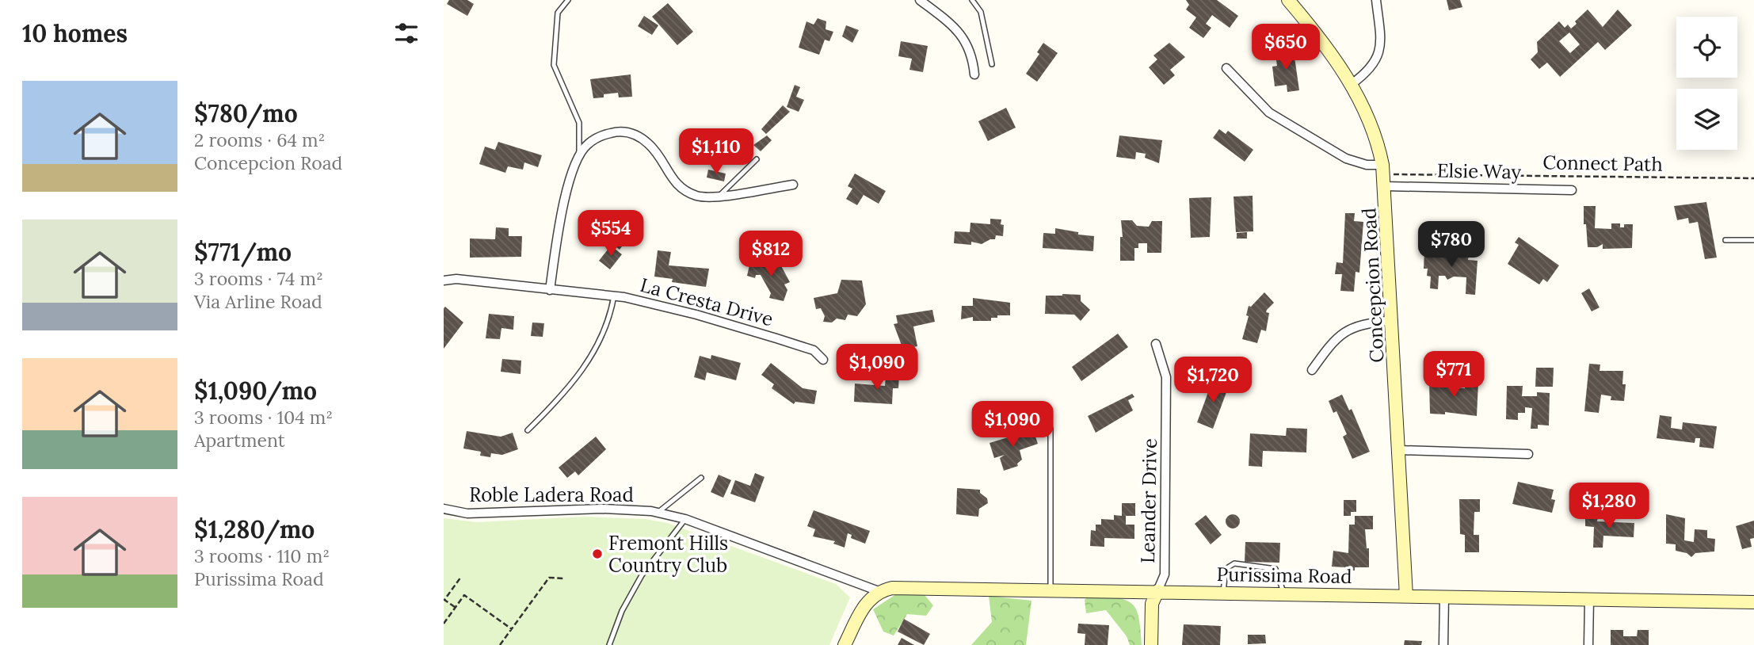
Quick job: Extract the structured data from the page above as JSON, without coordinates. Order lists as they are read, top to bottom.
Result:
{
  "streets": {
    "street": [
      "Elsie Way",
      "Concepcion Road",
      "La Cresta Drive",
      "Roble Ladera Road",
      "Leander Drive",
      "Purissima Road"
    ],
    "path": ["Connect Path"]
  },
  "crossings": [
    ["Connect Path", "Elsie Way"],
    ["Connect Path", "Concepcion Road"],
    ["Elsie Way", "Concepcion Road"],
    ["Concepcion Road", "Purissima Road"],
    ["Roble Ladera Road", "Purissima Road"],
    ["Leander Drive", "Purissima Road"]
  ],
  "places": ["Fremont Hills Country Club"],
  "page": {
    "heading": "10 homes",
    "price": [
      "$650",
      "$1,110",
      "$554",
      "$780",
      "$812",
      "$1,090",
      "$771",
      "$1,720",
      "$1,090",
      "$1,280"
    ],
    "list": [
      {
        "name": "$780/mo",
        "note": "2 rooms · 64 m² · Concepcion Road"
      },
      {
        "name": "$771/mo",
        "note": "3 rooms · 74 m² · Via Arline Road"
      },
      {
        "name": "$1,090/mo",
        "note": "3 rooms · 104 m² · Apartment"
      },
      {
        "name": "$1,280/mo",
        "note": "3 rooms · 110 m² · Purissima Road"
      }
    ]
  }
}
